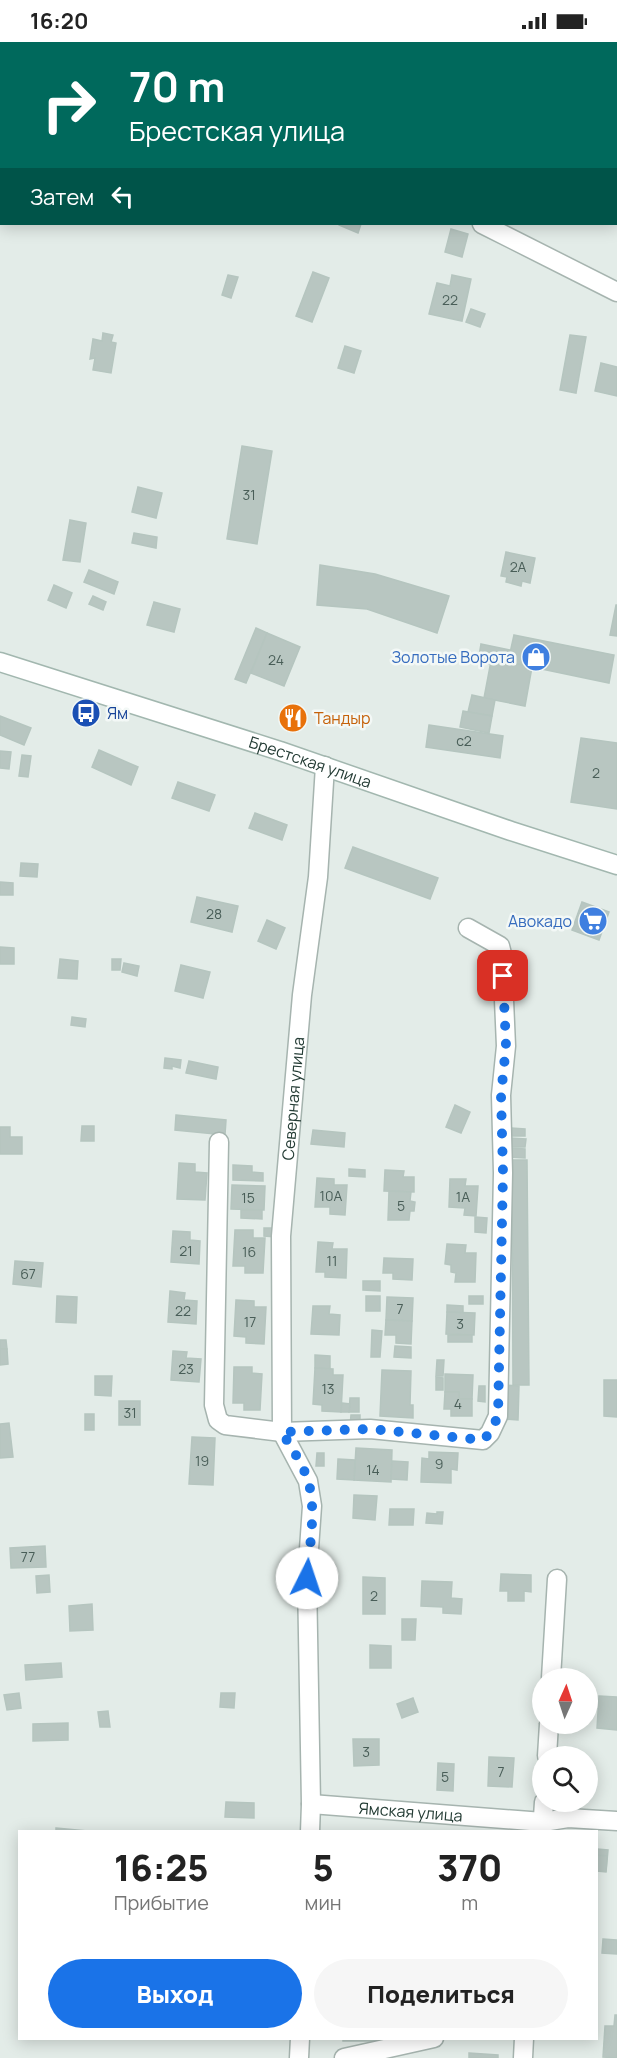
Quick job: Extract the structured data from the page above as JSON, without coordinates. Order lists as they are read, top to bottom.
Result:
{
  "streets": {
    "street": ["Брестская улица", "Северная улица", "Ямская улица"]
  },
  "crossings": [
    ["Брестская улица", "Северная улица"]
  ],
  "places": {
    "shop": ["Золотые Ворота"],
    "bus stop": ["Ям"],
    "restaurant": ["Тандыр"],
    "supermarket": ["Авокадо"]
  },
  "house_numbers": [
    "22",
    "31",
    "2А",
    "24",
    "с2",
    "2",
    "28",
    "10А",
    "1А",
    "15",
    "5",
    "21",
    "16",
    "11",
    "67",
    "7",
    "22",
    "17",
    "3",
    "23",
    "13",
    "4",
    "31",
    "19",
    "9",
    "14",
    "77",
    "2",
    "3",
    "7",
    "5"
  ],
  "north": "top",
  "page": {
    "status": "16:20",
    "turn": ["70 m", "Брестская улица"],
    "then": "Затем",
    "eta": [
      "16:25",
      "Прибытие",
      "5",
      "мин",
      "370",
      "m"
    ],
    "buttons": ["Выход", "Поделиться"]
  }
}
